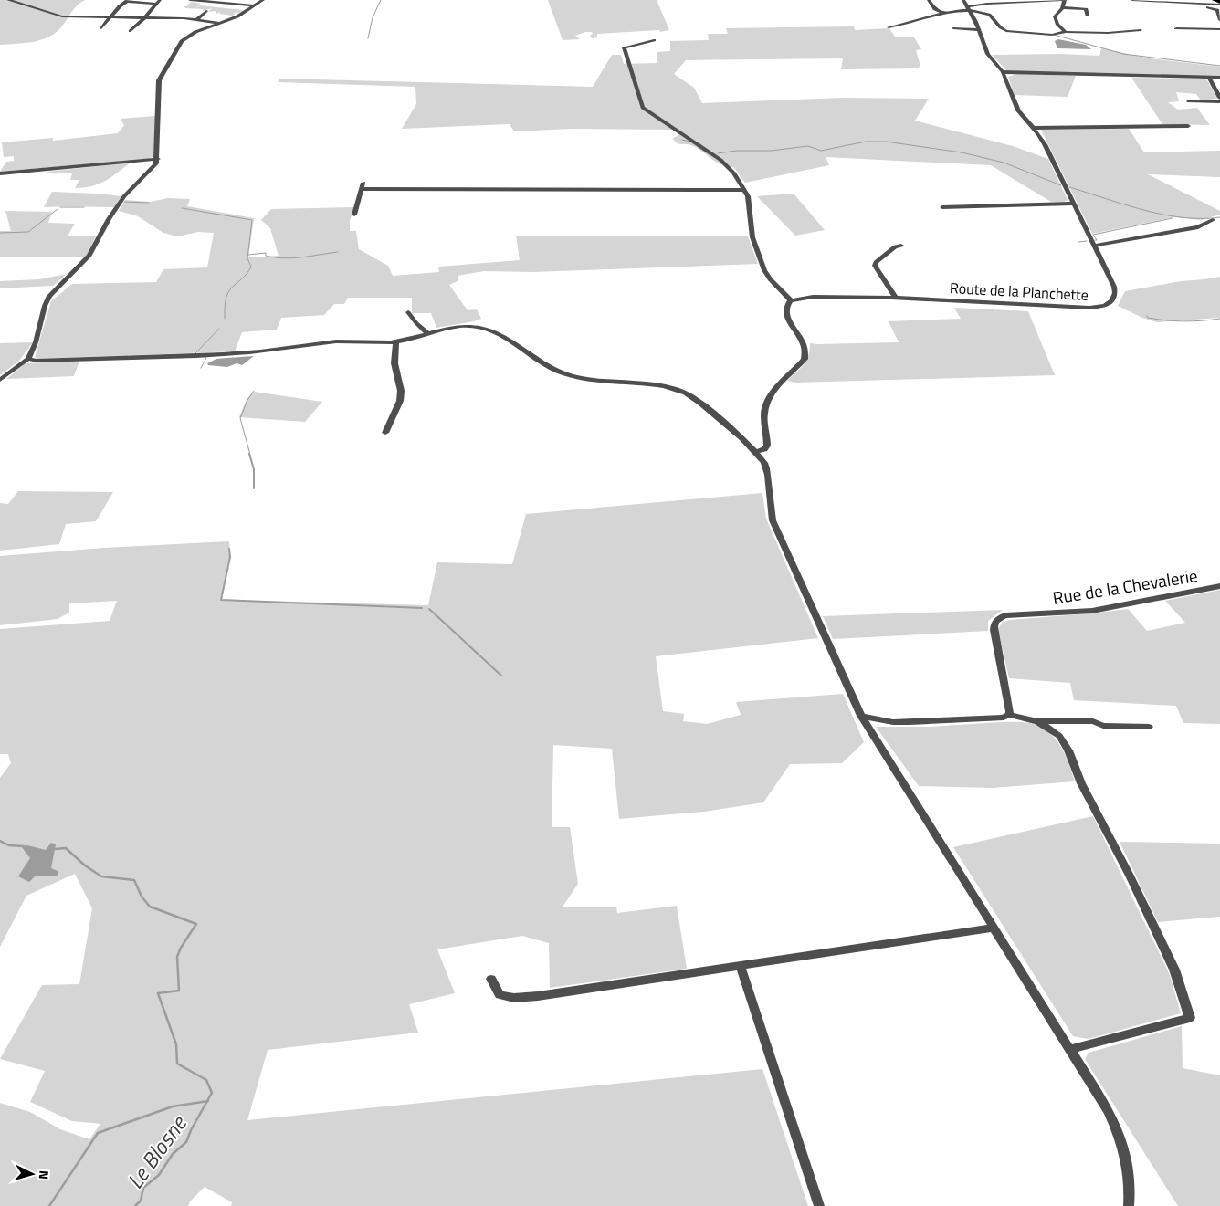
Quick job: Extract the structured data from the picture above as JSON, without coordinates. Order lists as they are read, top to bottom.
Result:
{
  "streets": {
    "street": ["Route de la Planchette", "Rue de la Chevalerie"]
  },
  "water": ["Le Blosne"],
  "north": "right"
}
